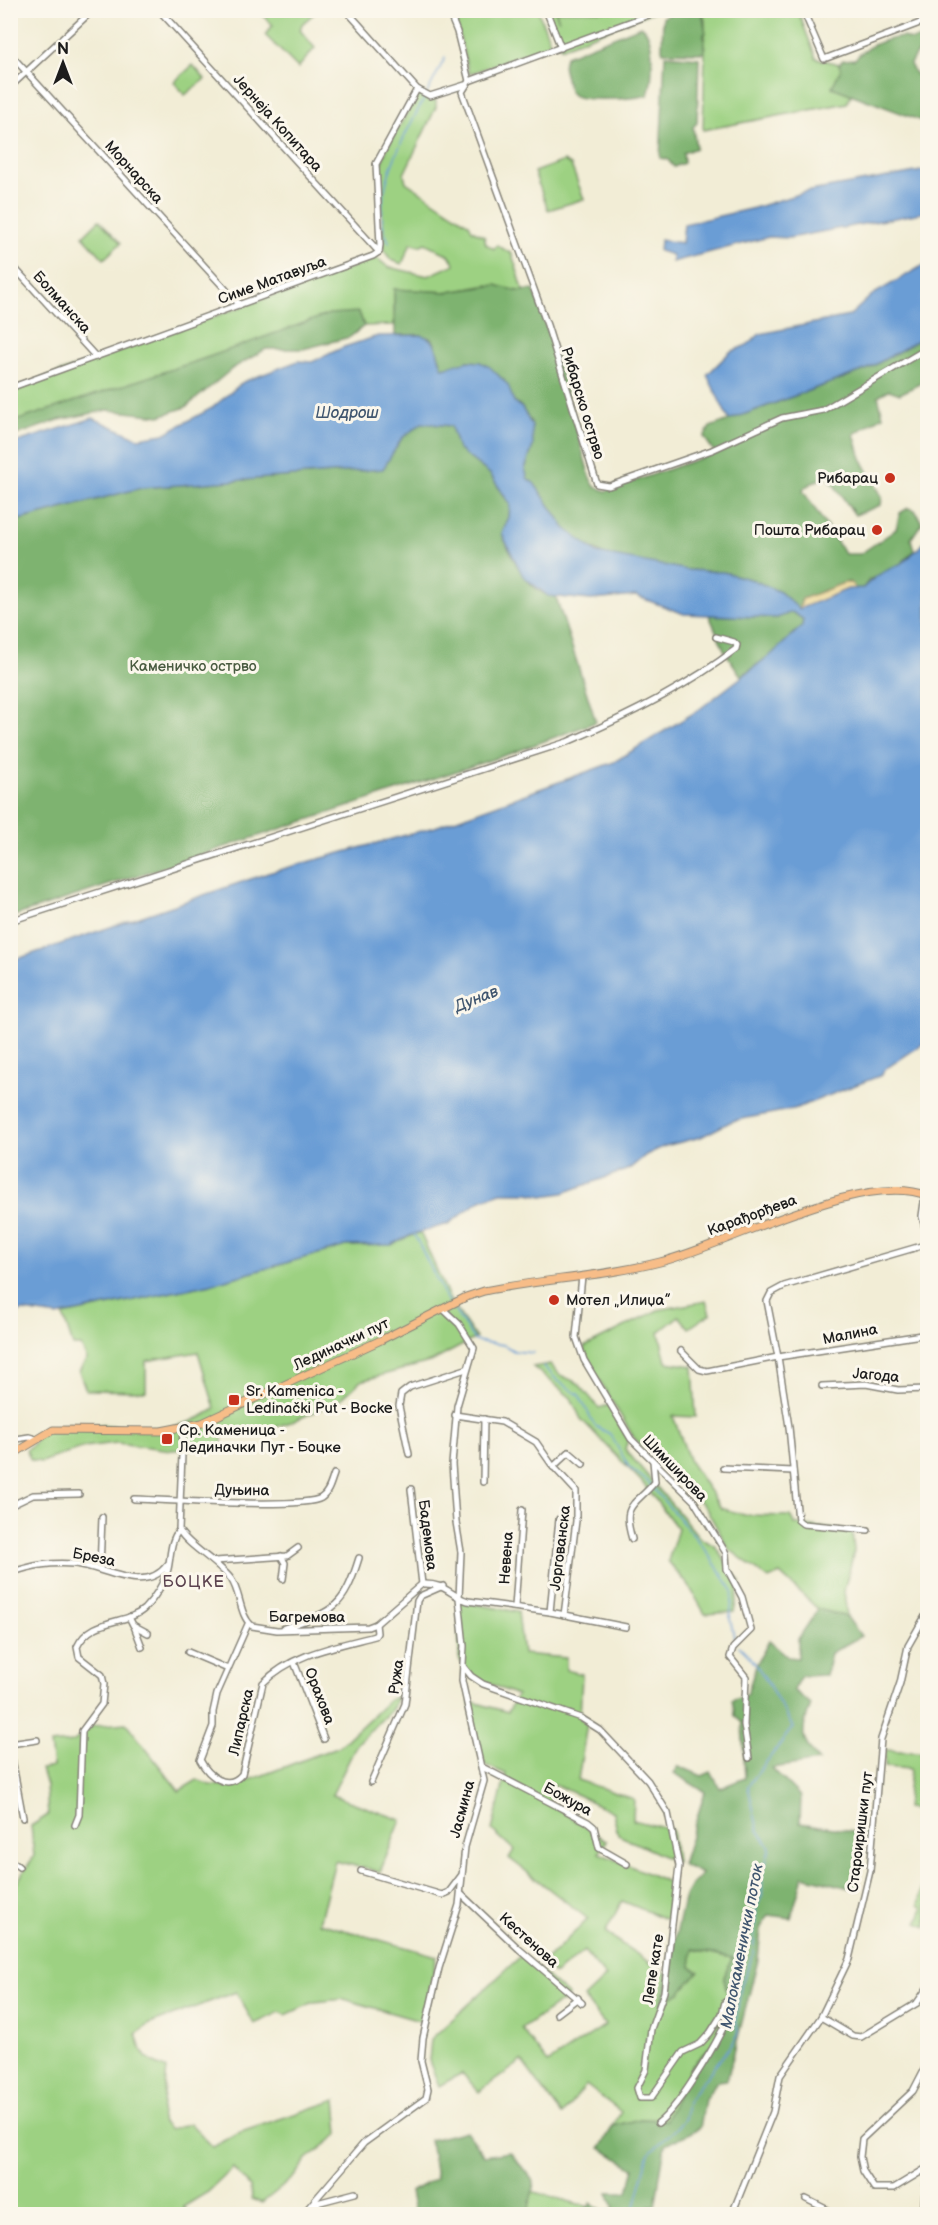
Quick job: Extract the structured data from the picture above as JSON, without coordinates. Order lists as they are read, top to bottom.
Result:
{
  "streets": {
    "main road": ["Карађорђева", "Лединачки пут"],
    "street": [
      "Јернеја Копитара",
      "Морнарска",
      "Симе Матавуља",
      "Болманска",
      "Рибарско острво",
      "Малина",
      "Јагода",
      "Шимширова",
      "Дуњина",
      "Бадемова",
      "Јоргованска",
      "Бреза",
      "Невена",
      "Багремова",
      "Ружа",
      "Орахова",
      "Липарска",
      "Божура",
      "Јасмина",
      "Староиришки пут",
      "Кестенова",
      "Лепе кате"
    ]
  },
  "crossings": [
    ["Јернеја Копитара", "Симе Матавуља"],
    ["Морнарска", "Симе Матавуља"],
    ["Симе Матавуља", "Болманска"],
    ["Карађорђева", "Лединачки пут"],
    ["Карађорђева", "Шимширова"],
    ["Лединачки пут", "Шимширова"],
    ["Лединачки пут", "Јасмина"],
    ["Јоргованска", "Јасмина"],
    ["Багремова", "Липарска"],
    ["Орахова", "Липарска"],
    ["Божура", "Јасмина"],
    ["Јасмина", "Кестенова"],
    ["Јасмина", "Лепе кате"]
  ],
  "districts": ["БОЦКЕ"],
  "water": ["Шодрош", "Дунав", "Малокаменички поток"],
  "parks": ["Каменичко острво"],
  "places": {
    "other": ["Рибарац", "Пошта Рибарац", "Мотел „Илиџа”"],
    "transit": ["Sr. Kamenica - Ledinački Put - Bocke", "Ср. Каменица - Лединачки Пут - Боцке"]
  },
  "north": "top"
}
